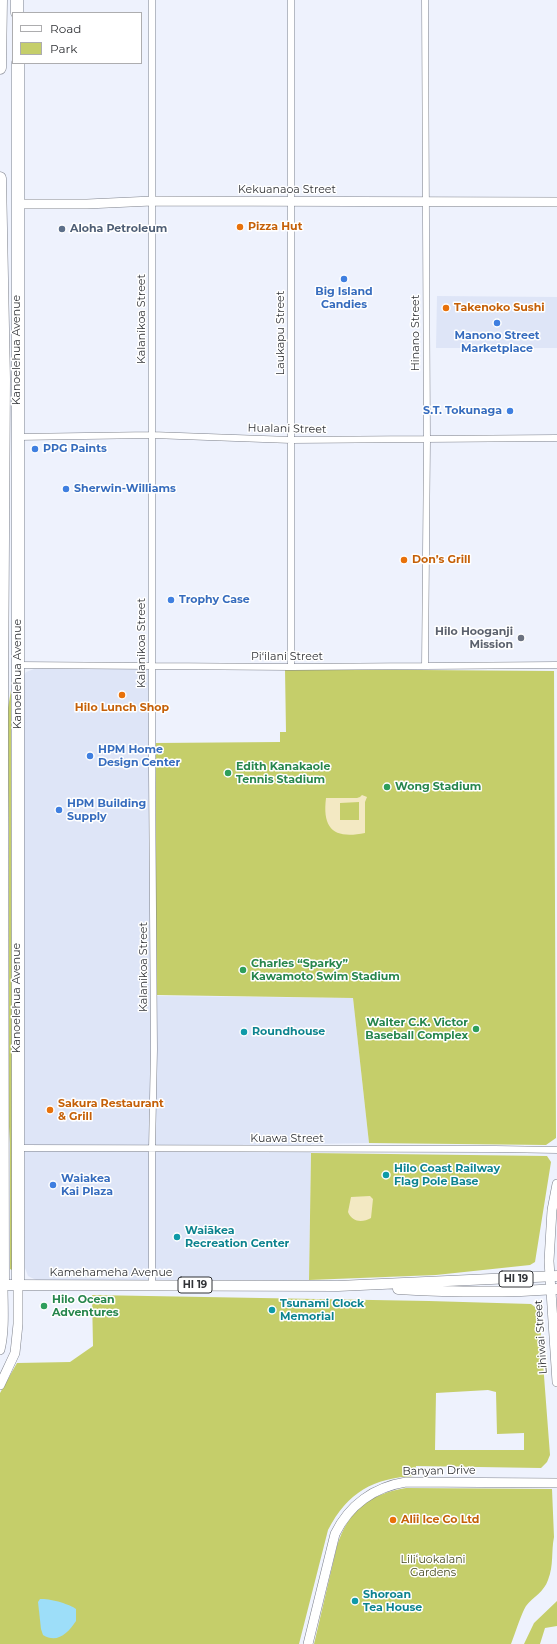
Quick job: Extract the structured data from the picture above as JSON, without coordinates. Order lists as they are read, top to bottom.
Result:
{
  "streets": {
    "highway": ["Kanoelehua Avenue"],
    "main road": ["Kamehameha Avenue", "HI 19"],
    "street": [
      "Kekuanaoa Street",
      "Kalanikoa Street",
      "Laukapu Street",
      "Hinano Street",
      "Hualani Street",
      "Pi‘ilani Street",
      "Kuawa Street",
      "Lihiwai Street",
      "Banyan Drive"
    ]
  },
  "crossings": [
    ["Kekuanaoa Street", "Kalanikoa Street"],
    ["Kekuanaoa Street", "Laukapu Street"],
    ["Kekuanaoa Street", "Hinano Street"],
    ["Kekuanaoa Street", "Kanoelehua Avenue"],
    ["Kalanikoa Street", "Hualani Street"],
    ["Kalanikoa Street", "Pi‘ilani Street"],
    ["Kalanikoa Street", "Kuawa Street"],
    ["Kalanikoa Street", "Kamehameha Avenue"],
    ["Laukapu Street", "Hualani Street"],
    ["Laukapu Street", "Pi‘ilani Street"],
    ["Hinano Street", "Hualani Street"],
    ["Hinano Street", "Pi‘ilani Street"],
    ["Kanoelehua Avenue", "Hualani Street"],
    ["Kanoelehua Avenue", "Pi‘ilani Street"],
    ["Kanoelehua Avenue", "Kuawa Street"],
    ["Kanoelehua Avenue", "Kamehameha Avenue"],
    ["Kamehameha Avenue", "Lihiwai Street"]
  ],
  "parks": ["Liliʻuokalani Gardens"],
  "places": [
    "Pizza Hut",
    "Aloha Petroleum",
    "Big Island Candies",
    "Takenoko Sushi",
    "Manono Street Marketplace",
    "S.T. Tokunaga",
    "PPG Paints",
    "Sherwin-Williams",
    "Don’s Grill",
    "Trophy Case",
    "Hilo Hooganji Mission",
    "Hilo Lunch Shop",
    "HPM Home Design Center",
    "Edith Kanakaole Tennis Stadium",
    "Wong Stadium",
    "HPM Building Supply",
    "Charles “Sparky” Kawamoto Swim Stadium",
    "Walter C.K. Victor Baseball Complex",
    "Roundhouse",
    "Sakura Restaurant & Grill",
    "Hilo Coast Railway Flag Pole Base",
    "Waiakea Kai Plaza",
    "Waiākea Recreation Center",
    "Hilo Ocean Adventures",
    "Tsunami Clock Memorial",
    "Alii Ice Co Ltd",
    "Shoroan Tea House"
  ],
  "legend": ["Road", "Park"]
}
